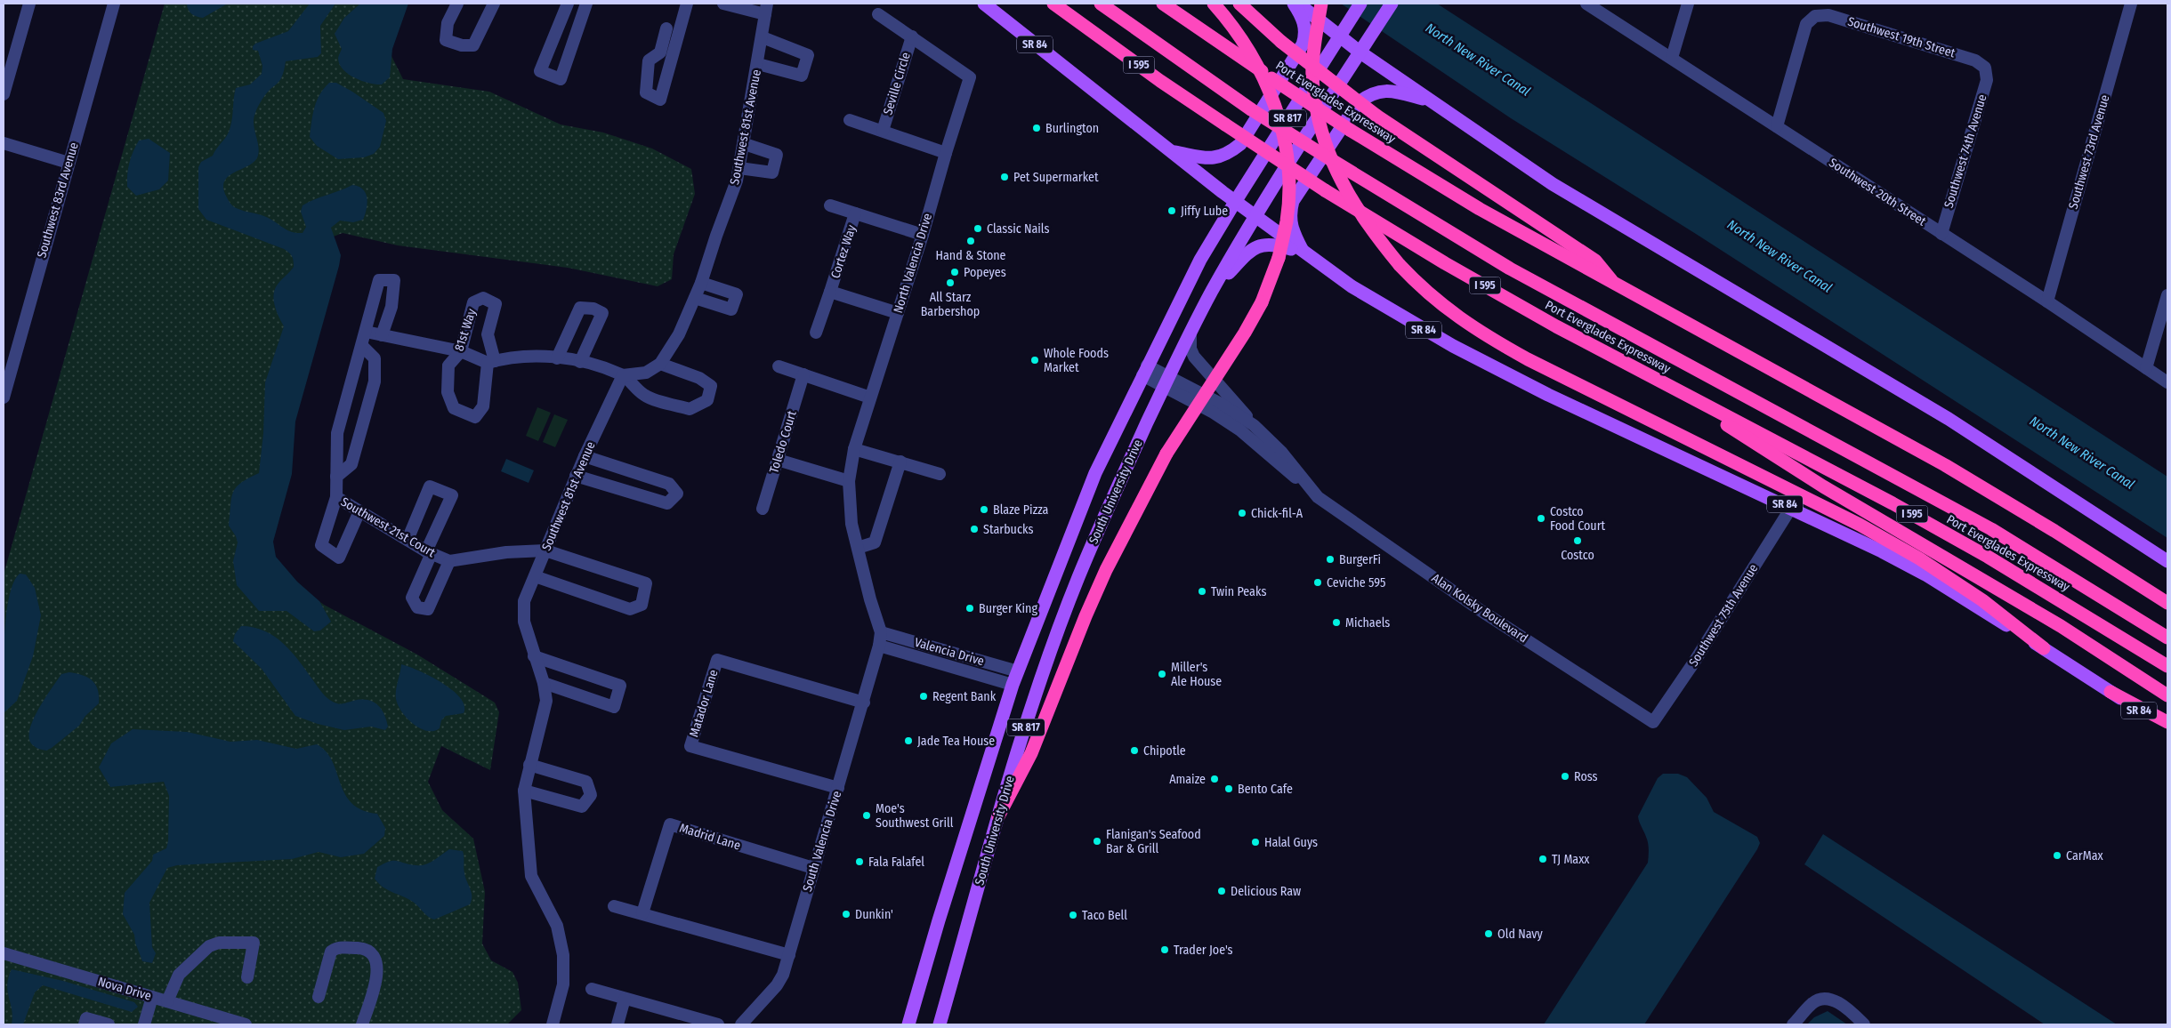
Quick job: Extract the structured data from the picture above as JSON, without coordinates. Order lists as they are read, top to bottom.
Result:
{
  "streets": {
    "highway": ["I 595", "Port Everglades Expressway"],
    "main road": ["SR 84", "SR 817", "South University Drive"],
    "street": [
      "Southwest 19th Street",
      "Seville Circle",
      "Southwest 81st Avenue",
      "Southwest 74th Avenue",
      "Southwest 73rd Avenue",
      "Southwest 20th Street",
      "Southwest 83rd Avenue",
      "Cortez Way",
      "North Valencia Drive",
      "81st Way",
      "Toledo Court",
      "Southwest 21st Court",
      "Alan Kolsky Boulevard",
      "Southwest 75th Avenue",
      "Valencia Drive",
      "Matador Lane",
      "Madrid Lane",
      "South Valencia Drive",
      "Nova Drive"
    ]
  },
  "crossings": [
    ["Southwest 19th Street", "Southwest 74th Avenue"],
    ["Southwest 19th Street", "Southwest 20th Street"],
    ["SR 84", "South University Drive"],
    ["SR 84", "Southwest 75th Avenue"],
    ["Seville Circle", "North Valencia Drive"],
    ["Southwest 81st Avenue", "Southwest 21st Court"],
    ["Southwest 74th Avenue", "Southwest 20th Street"],
    ["Southwest 73rd Avenue", "Southwest 20th Street"],
    ["Cortez Way", "North Valencia Drive"],
    ["North Valencia Drive", "Valencia Drive"],
    ["North Valencia Drive", "South Valencia Drive"],
    ["South University Drive", "Alan Kolsky Boulevard"],
    ["South University Drive", "Valencia Drive"],
    ["Alan Kolsky Boulevard", "Southwest 75th Avenue"],
    ["Valencia Drive", "South Valencia Drive"],
    ["Matador Lane", "South Valencia Drive"],
    ["Madrid Lane", "South Valencia Drive"]
  ],
  "water": ["North New River Canal"],
  "places": [
    "Burlington",
    "Pet Supermarket",
    "Jiffy Lube",
    "Classic Nails",
    "Hand & Stone",
    "Popeyes",
    "All Starz Barbershop",
    "Whole Foods Market",
    "Blaze Pizza",
    "Chick-fil-A",
    "Costco Food Court",
    "Starbucks",
    "Costco",
    "BurgerFi",
    "Ceviche 595",
    "Twin Peaks",
    "Burger King",
    "Michaels",
    "Miller's Ale House",
    "Regent Bank",
    "Jade Tea House",
    "Chipotle",
    "Ross",
    "Amaize",
    "Bento Cafe",
    "Moe's Southwest Grill",
    "Flanigan's Seafood Bar & Grill",
    "Halal Guys",
    "CarMax",
    "TJ Maxx",
    "Fala Falafel",
    "Delicious Raw",
    "Dunkin'",
    "Taco Bell",
    "Old Navy",
    "Trader Joe's"
  ]
}
